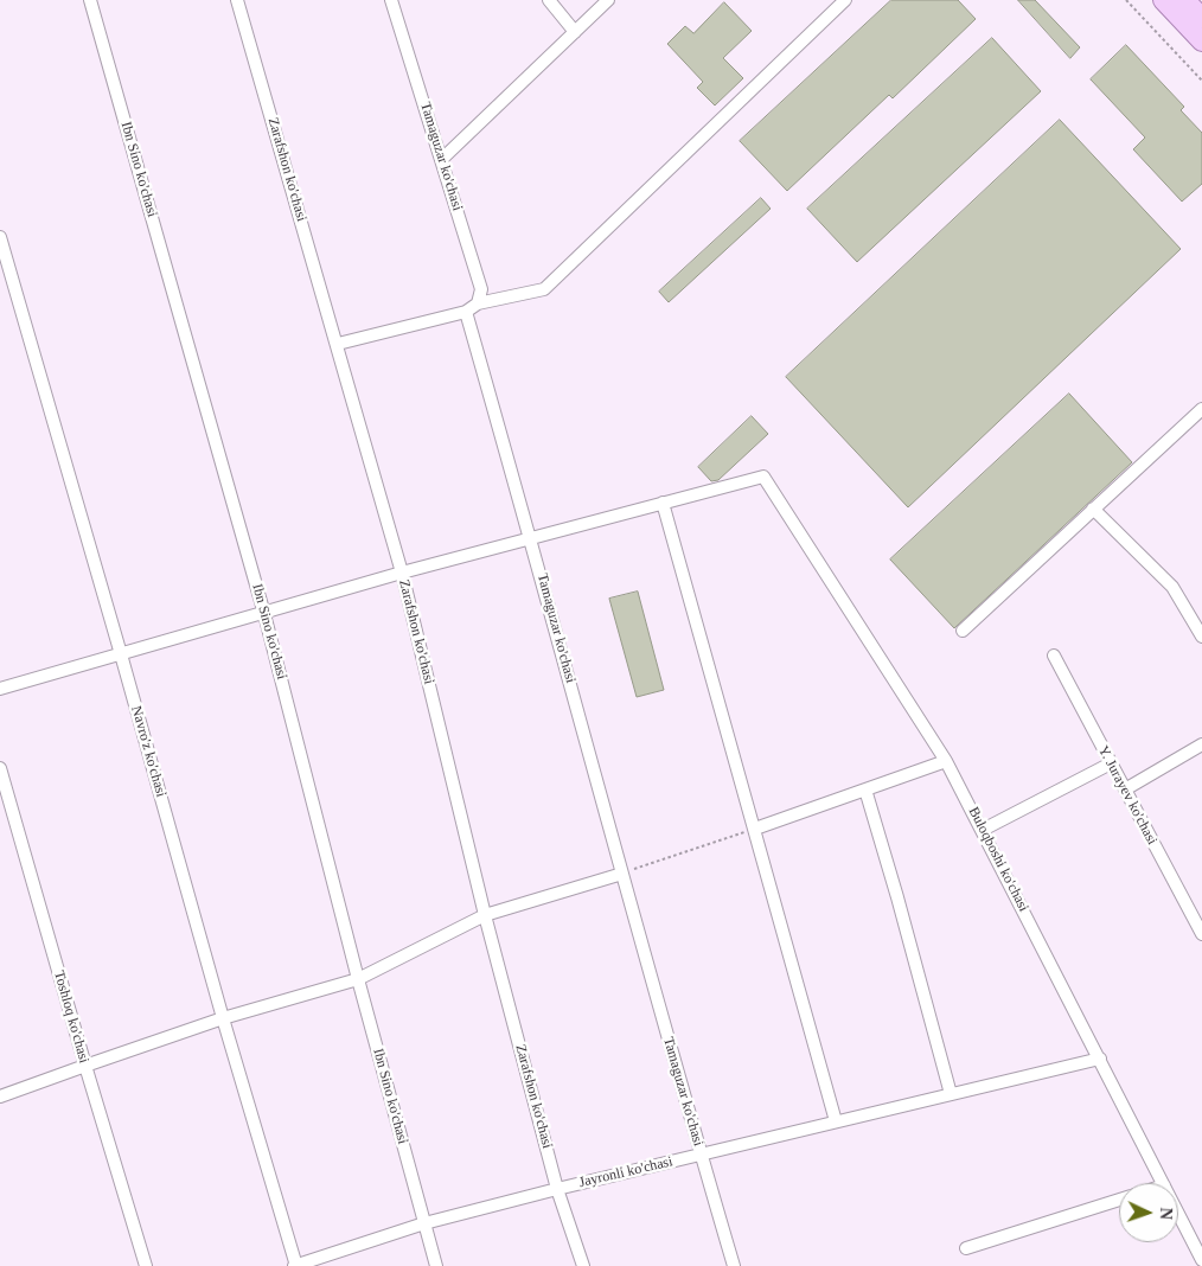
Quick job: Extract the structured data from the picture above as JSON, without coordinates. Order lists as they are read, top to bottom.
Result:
{
  "streets": {
    "street": [
      "Tamaguzar ko'chasi",
      "Ibn Sino ko'chasi",
      "Zarafshon ko'chasi",
      "Navro'z ko'chasi",
      "Y. Jurayev ko'chasi",
      "Buloqboshi ko'chasi",
      "Toshloq ko'chasi",
      "Jayronli ko'chasi"
    ]
  },
  "crossings": [
    ["Tamaguzar ko'chasi", "Jayronli ko'chasi"],
    ["Ibn Sino ko'chasi", "Jayronli ko'chasi"],
    ["Zarafshon ko'chasi", "Jayronli ko'chasi"],
    ["Navro'z ko'chasi", "Jayronli ko'chasi"],
    ["Buloqboshi ko'chasi", "Jayronli ko'chasi"]
  ],
  "north": "right"
}
